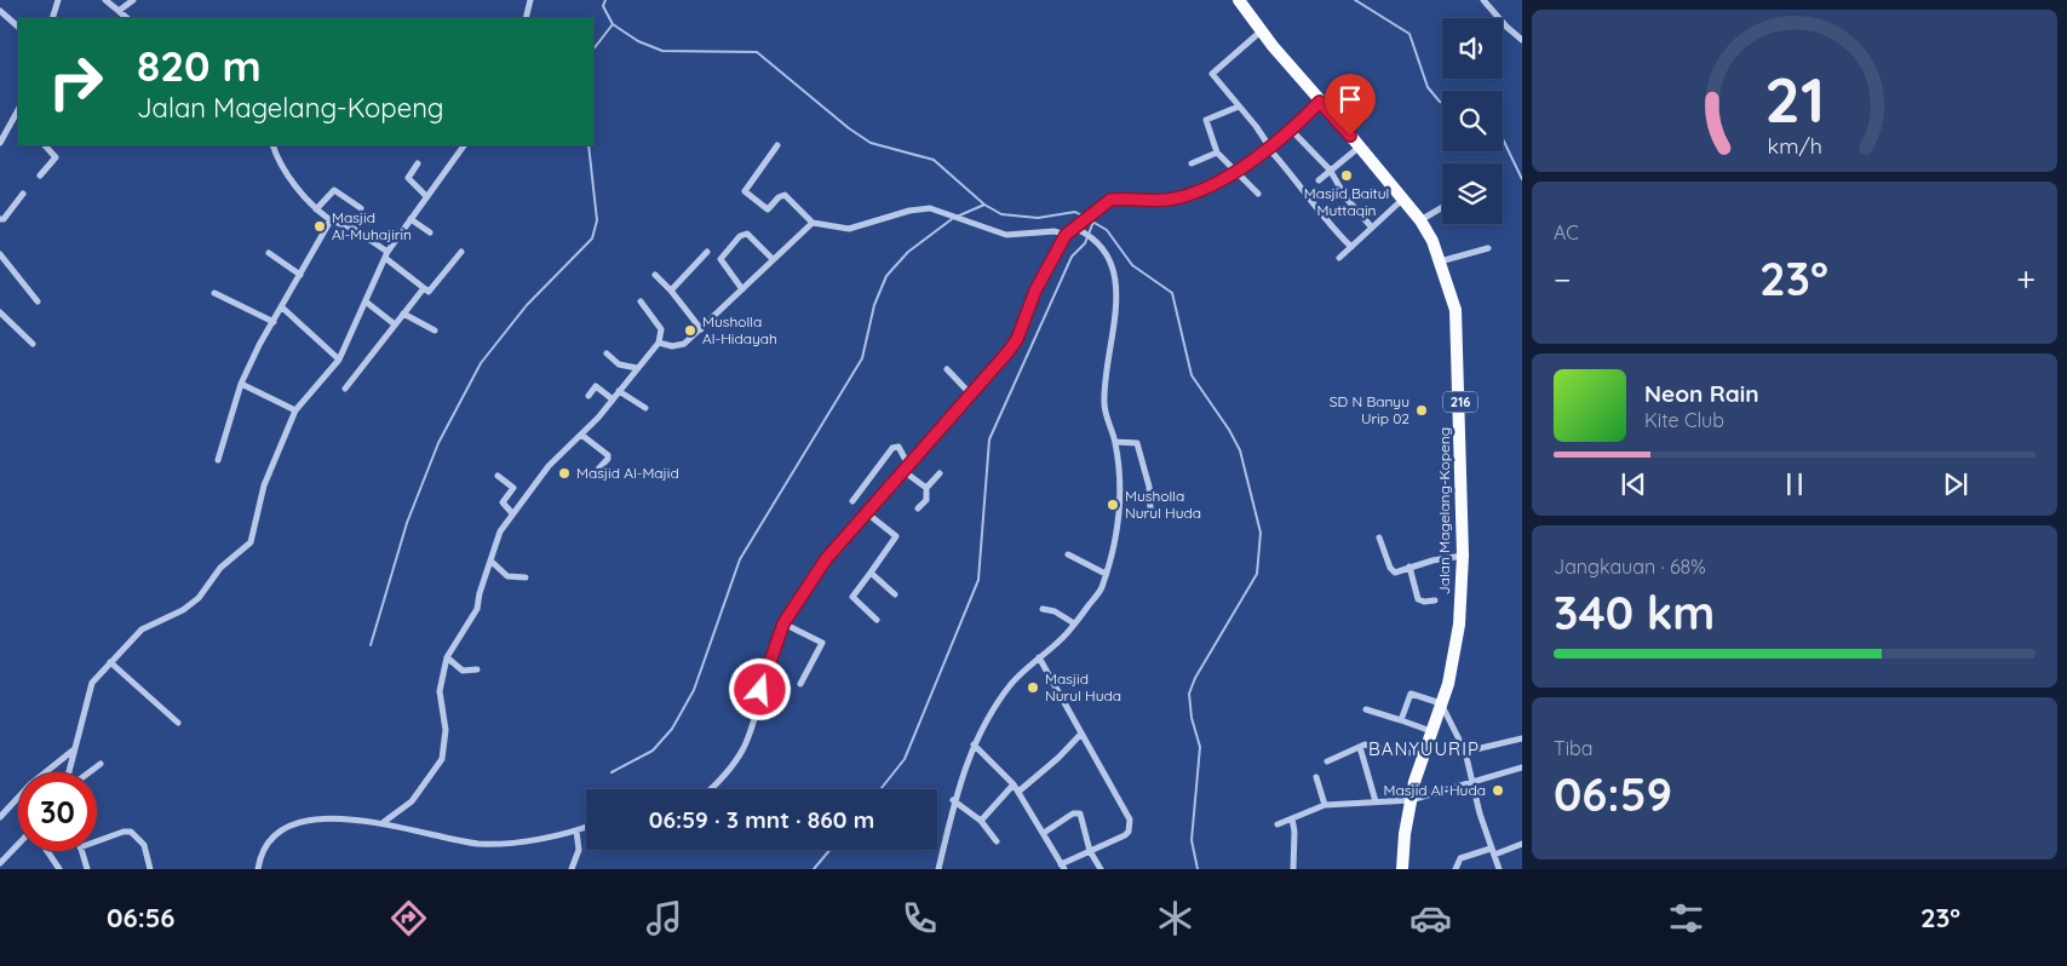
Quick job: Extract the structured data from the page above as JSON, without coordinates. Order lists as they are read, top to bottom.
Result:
{
  "streets": {
    "main road": ["216", "Jalan Magelang-Kopeng"]
  },
  "districts": ["BANYUURIP"],
  "places": [
    "Masjid Baitul Muttaqin",
    "Masjid Al-Muhajirin",
    "Musholla Al-Hidayah",
    "SD N Banyu Urip 02",
    "Masjid Al-Majid",
    "Musholla Nurul Huda",
    "Masjid Nurul Huda",
    "Masjid Al-Huda"
  ],
  "page": {
    "turn": ["820 m", "Jalan Magelang-Kopeng"],
    "tile": [
      "AC",
      ["Jangkauan · 68%", "340 km"],
      ["Tiba", "06:59"]
    ],
    "heat": ["−", "23°", "+"],
    "song": ["Neon Rain", "Kite Club"],
    "limit": "30",
    "trip": "06:59 · 3 mnt · 860 m",
    "tabs": ["06:56", "23°"],
    "gauge": ["21", "km/h"]
  }
}
